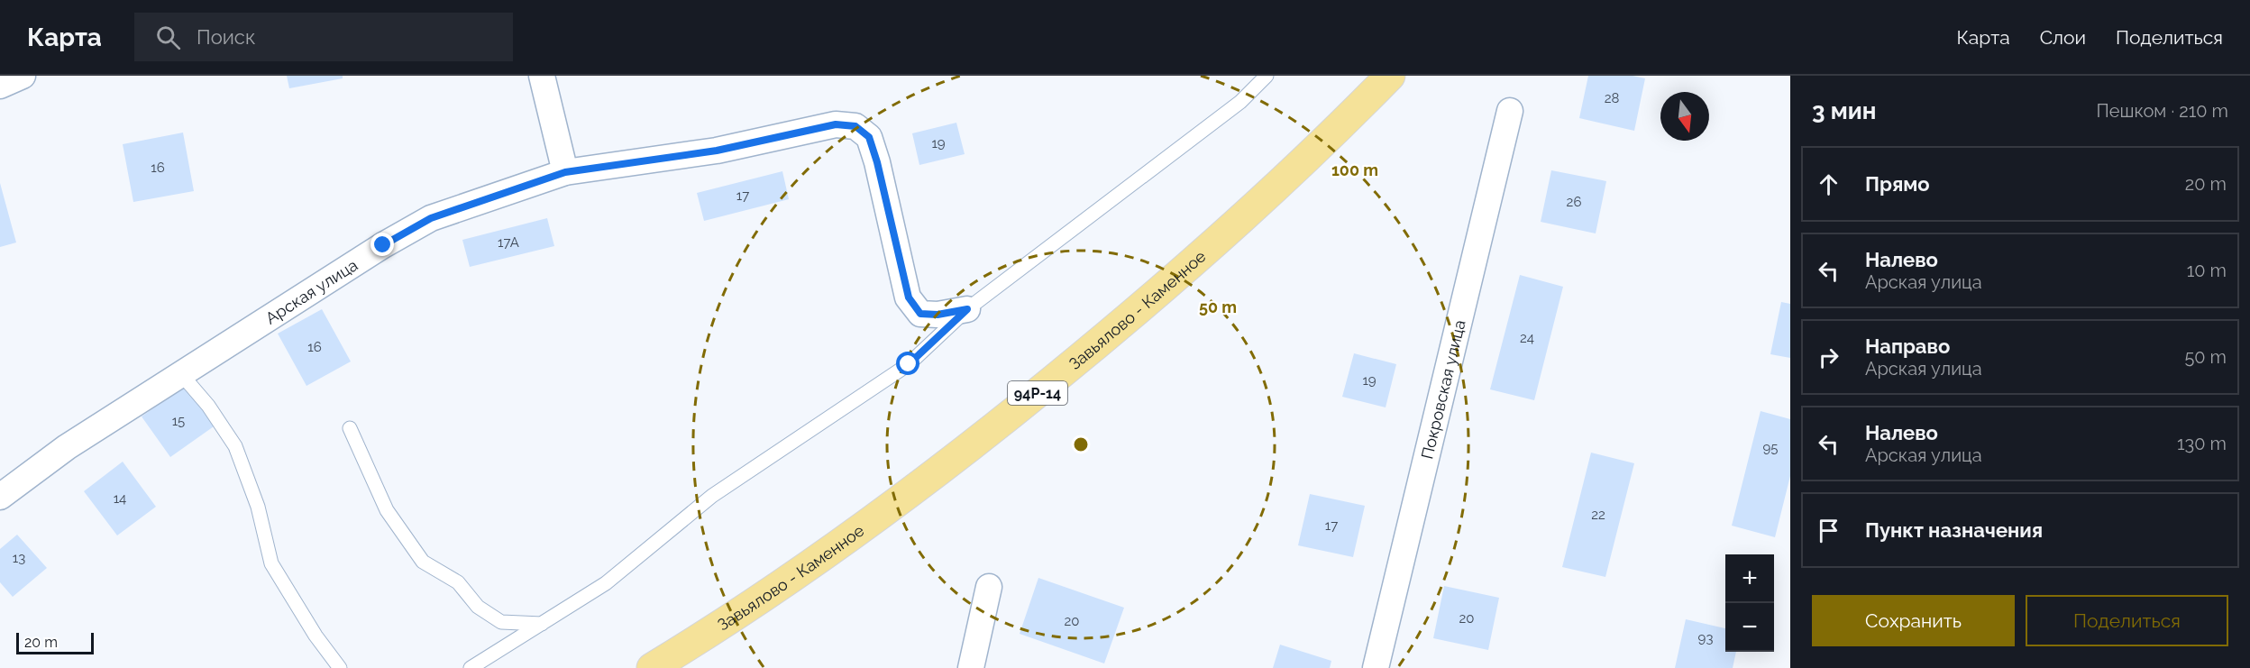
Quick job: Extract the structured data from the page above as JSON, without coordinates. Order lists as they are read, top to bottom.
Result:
{
  "streets": {
    "main road": ["Завьялово - Каменное", "94Р-14"],
    "street": ["Арская улица", "Покровская улица"]
  },
  "house_numbers": [
    "28",
    "19",
    "16",
    "17",
    "26",
    "17А",
    "24",
    "16",
    "19",
    "15",
    "95",
    "14",
    "22",
    "17",
    "13",
    "20",
    "20",
    "93"
  ],
  "scale_bar": "20 m",
  "north": "bottom",
  "page": {
    "header": "Карта",
    "search": "Поиск",
    "nav": ["Карта", "Слои", "Поделиться"],
    "heading": ["3 мин", "Пешком · 210 m"],
    "list": [
      ["Прямо", "20 m"],
      ["Налево", "Арская улица", "10 m"],
      ["Направо", "Арская улица", "50 m"],
      ["Налево", "Арская улица", "130 m"],
      "Пункт назначения"
    ],
    "map_buttons": ["+", "−"],
    "buttons": ["Сохранить", "Поделиться"],
    "scale": "20 m"
  },
  "rings": ["100 m", "50 m"]
}
